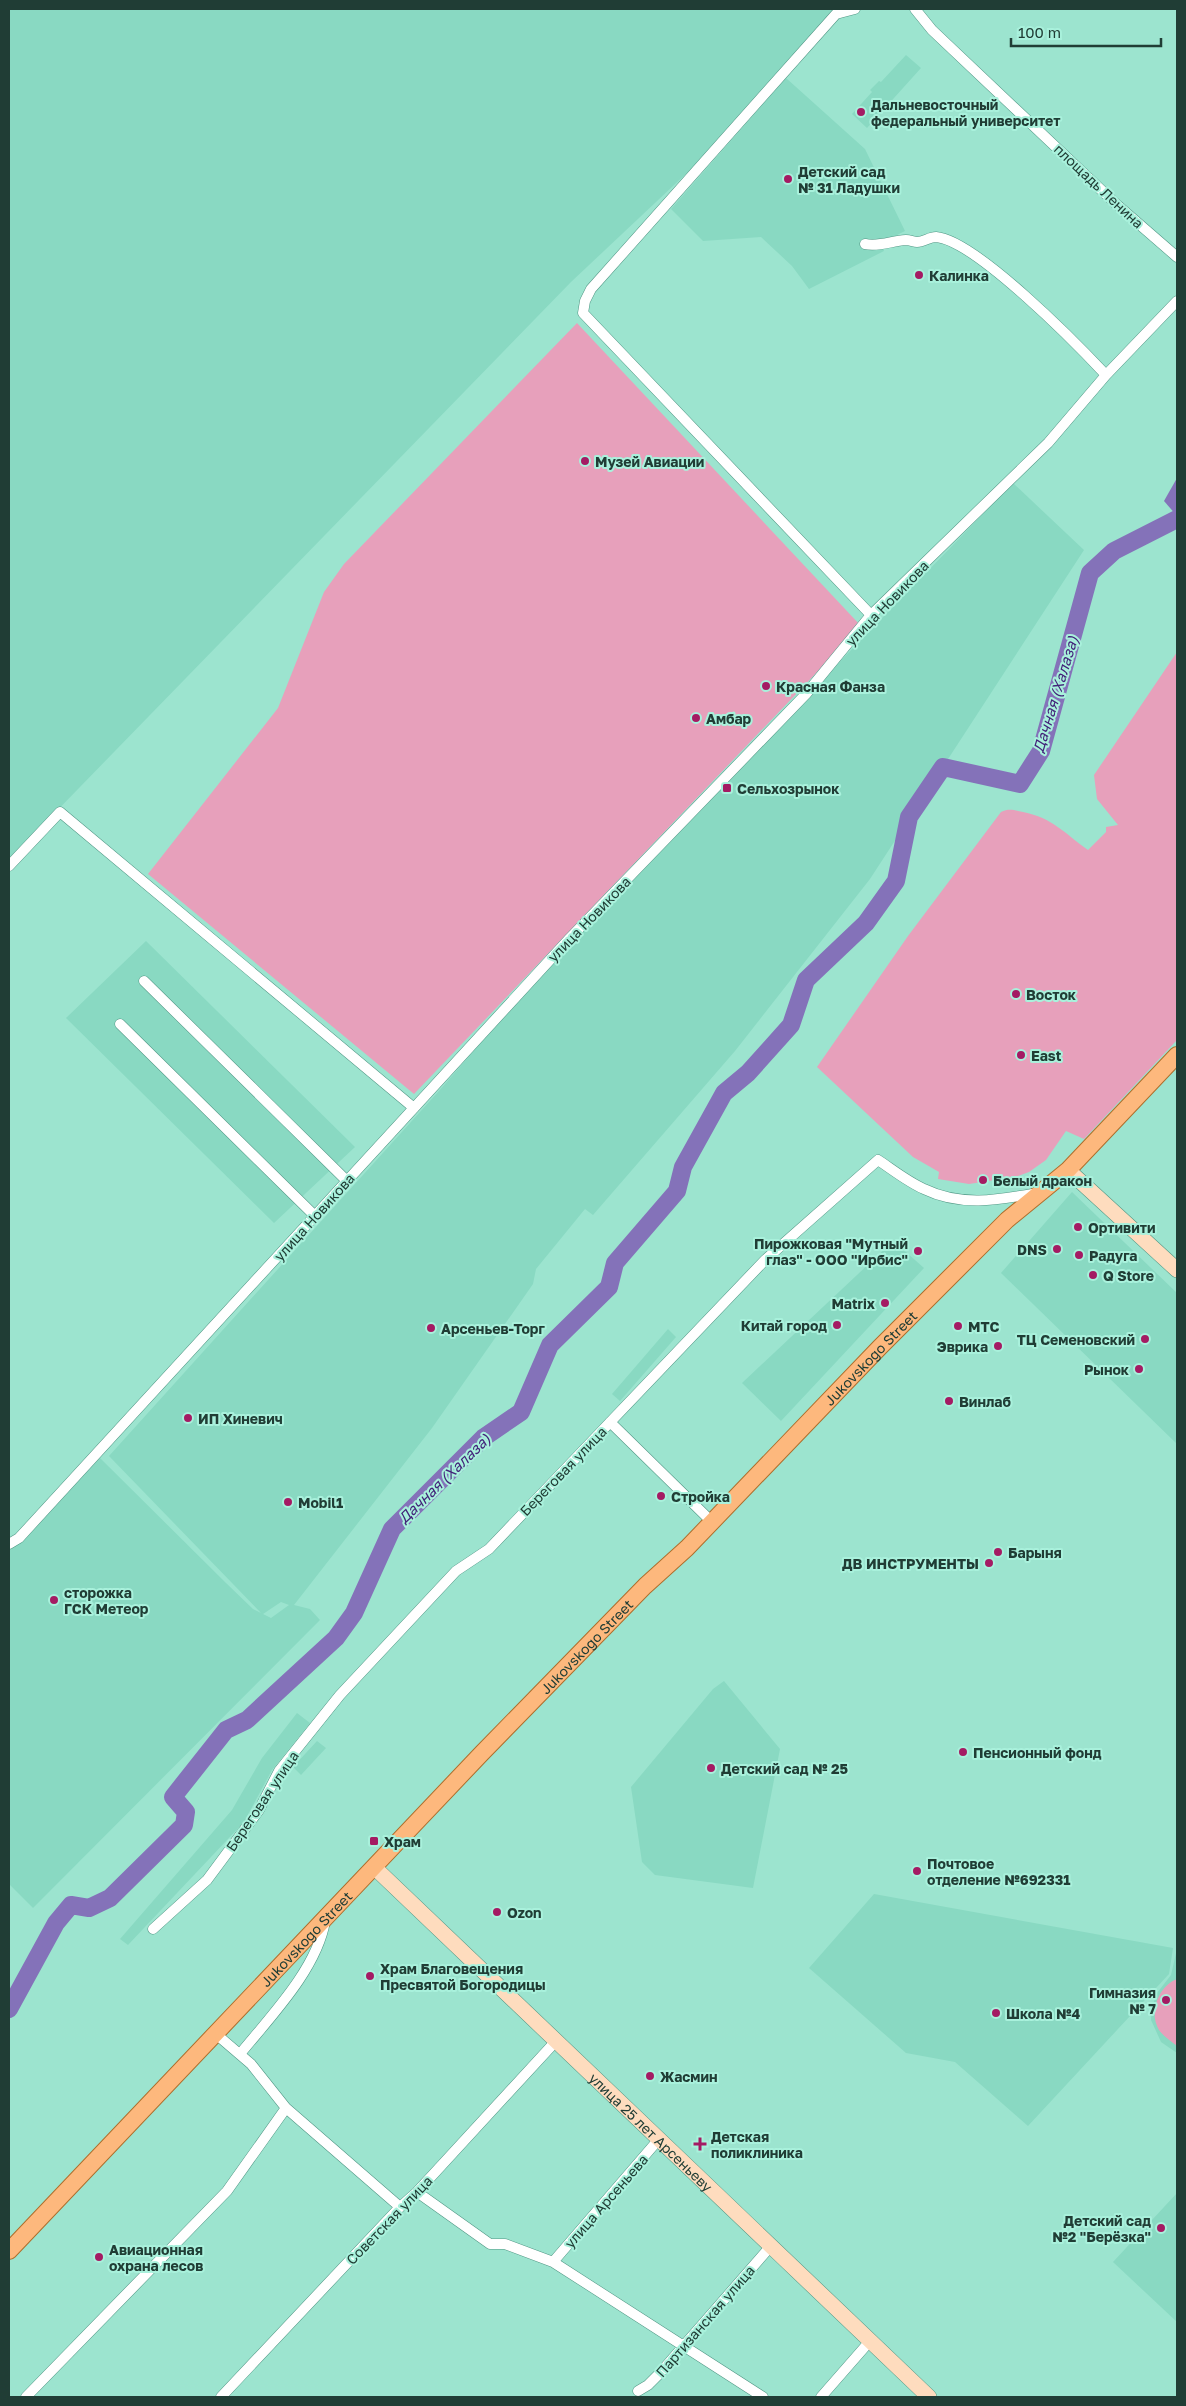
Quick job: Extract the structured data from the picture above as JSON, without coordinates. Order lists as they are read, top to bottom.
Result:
{
  "streets": {
    "main road": ["Jukovskogo Street", "улица 25 лет Арсеньеву"],
    "street": [
      "площадь Ленина",
      "улица Новикова",
      "Береговая улица",
      "улица Арсеньева",
      "Советская улица",
      "Партизанская улица"
    ]
  },
  "crossings": [
    ["Jukovskogo Street", "Береговая улица"],
    ["Jukovskogo Street", "улица 25 лет Арсеньеву"],
    ["улица 25 лет Арсеньеву", "улица Арсеньева"],
    ["улица 25 лет Арсеньеву", "Советская улица"],
    ["улица 25 лет Арсеньеву", "Партизанская улица"]
  ],
  "water": ["Дачная (Халаза)"],
  "places": {
    "other": [
      "Дальневосточный федеральный университет",
      "Детский сад № 31 Ладушки",
      "Калинка",
      "Музей Авиации",
      "Красная Фанза",
      "Амбар",
      "Восток",
      "East",
      "Белый дракон",
      "Ортивити",
      "DNS",
      "Пирожковая \"Мутный глаз\" - ООО \"Ирбис\"",
      "Радуга",
      "Q Store",
      "Matrix",
      "Китай город",
      "МТС",
      "Арсеньев-Торг",
      "ТЦ Семеновский",
      "Эврика",
      "Рынок",
      "Винлаб",
      "ИП Хиневич",
      "Стройка",
      "Mobil1",
      "Барыня",
      "ДВ ИНСТРУМЕНТЫ",
      "сторожка ГСК Метеор",
      "Пенсионный фонд",
      "Детский сад № 25",
      "Почтовое отделение №692331",
      "Ozon",
      "Храм Благовещения Пресвятой Богородицы",
      "Гимназия № 7",
      "Школа №4",
      "Жасмин",
      "Детский сад №2 \"Берёзка\"",
      "Авиационная охрана лесов"
    ],
    "transit": ["Сельхозрынок", "Храм"],
    "health": ["Детская поликлиника"]
  },
  "scale_bar": "100 m"
}
